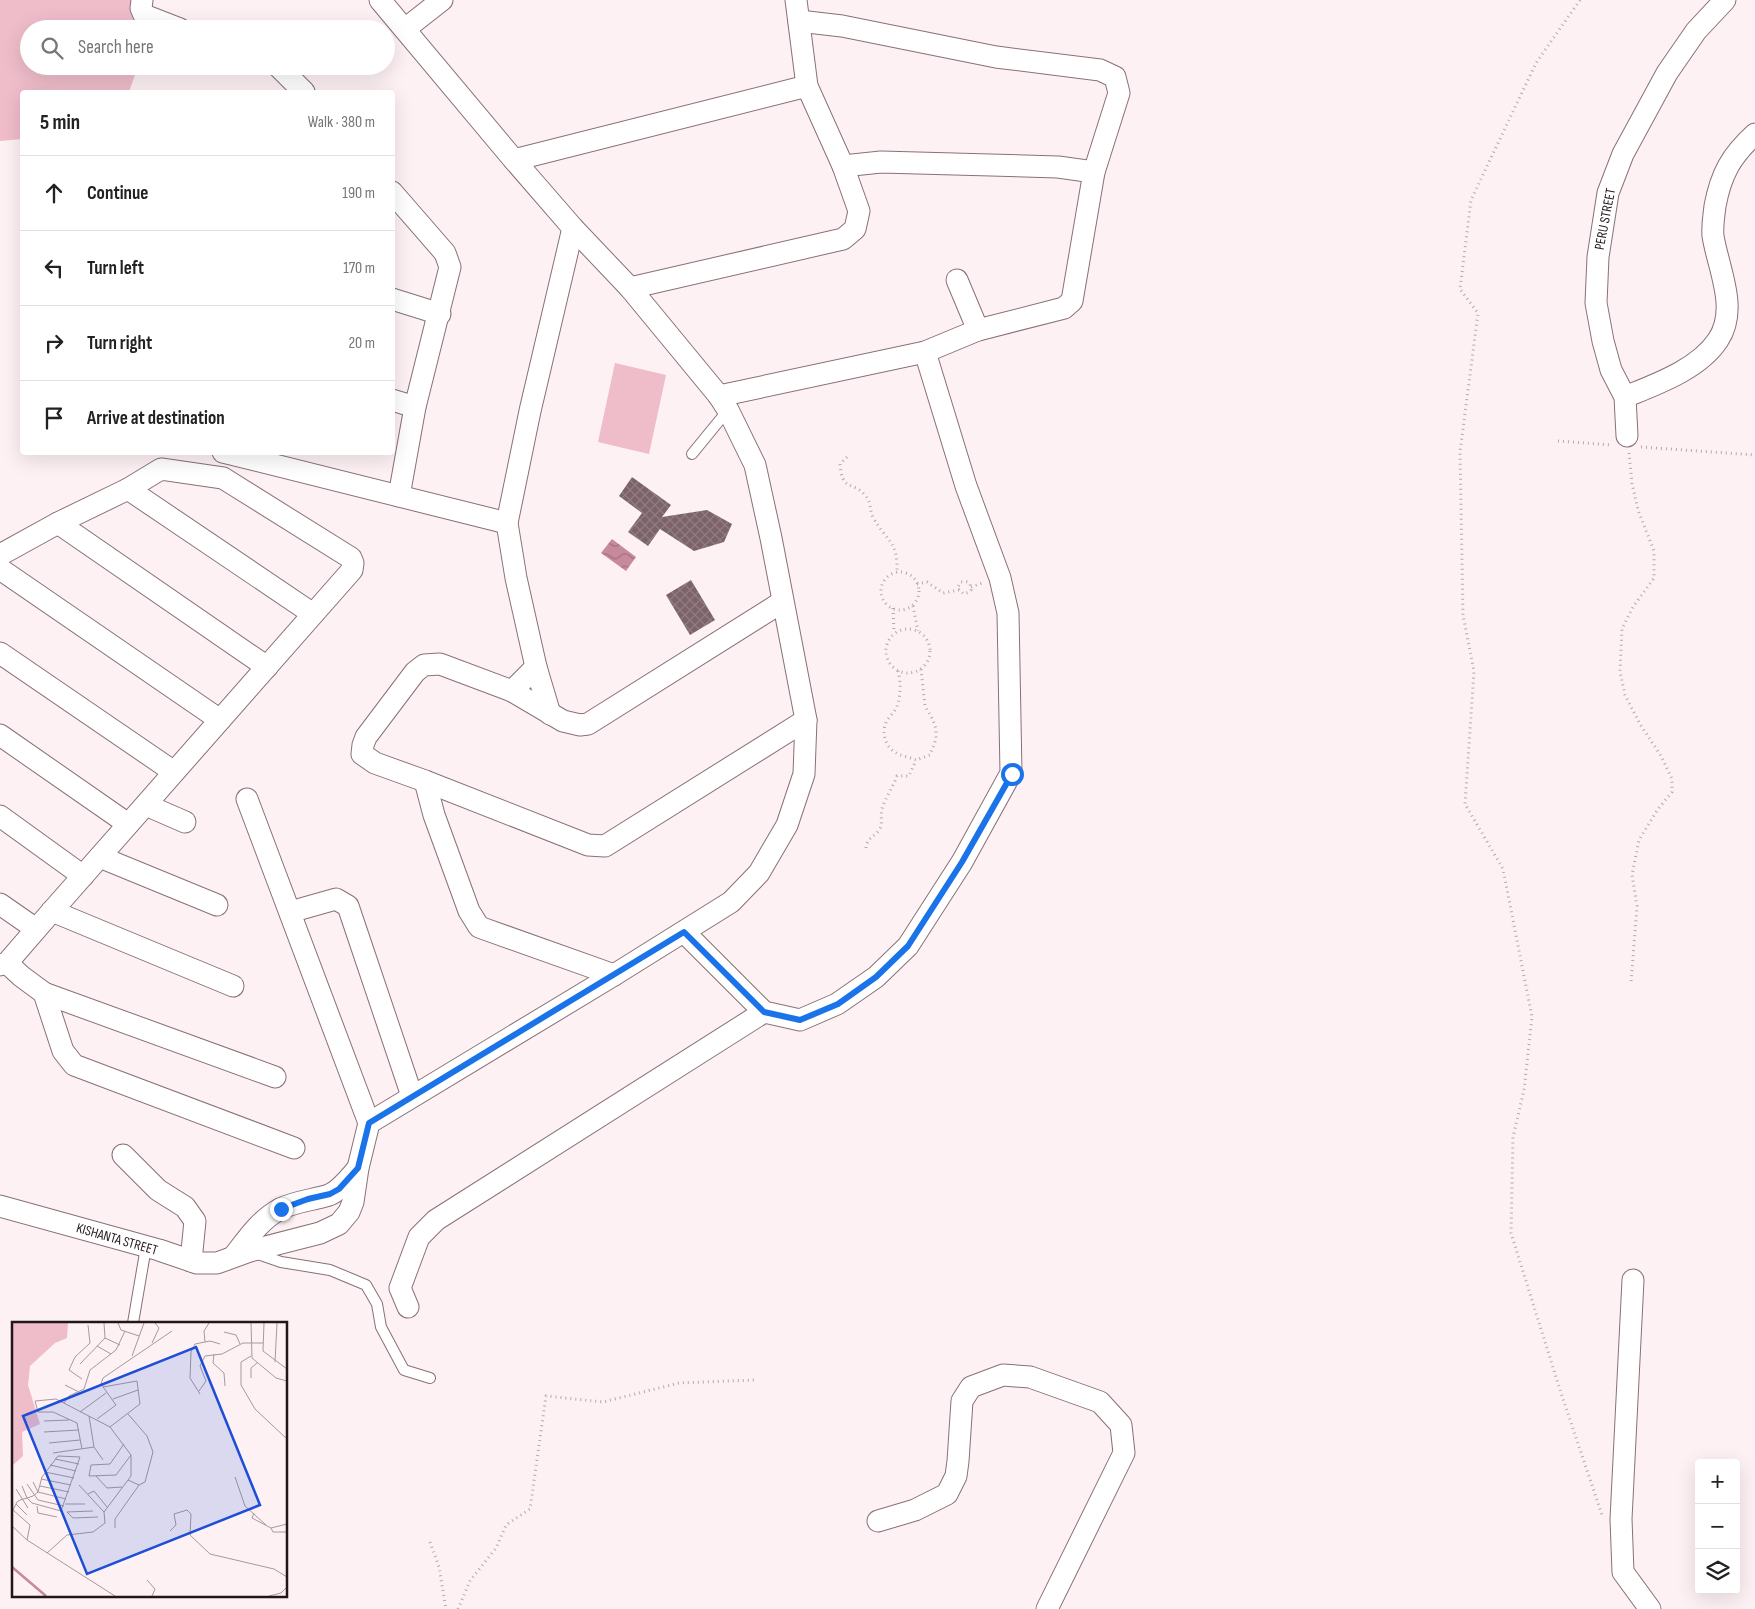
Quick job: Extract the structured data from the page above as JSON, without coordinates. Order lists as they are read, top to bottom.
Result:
{
  "streets": {
    "street": ["PERU STREET", "KISHANTA STREET"]
  },
  "page": {
    "search": "Search here",
    "heading": ["5 min", "Walk · 380 m"],
    "list": [
      ["Continue", "190 m"],
      ["Turn left", "170 m"],
      ["Turn right", "20 m"],
      "Arrive at destination"
    ],
    "map_buttons": ["+", "−"]
  }
}
